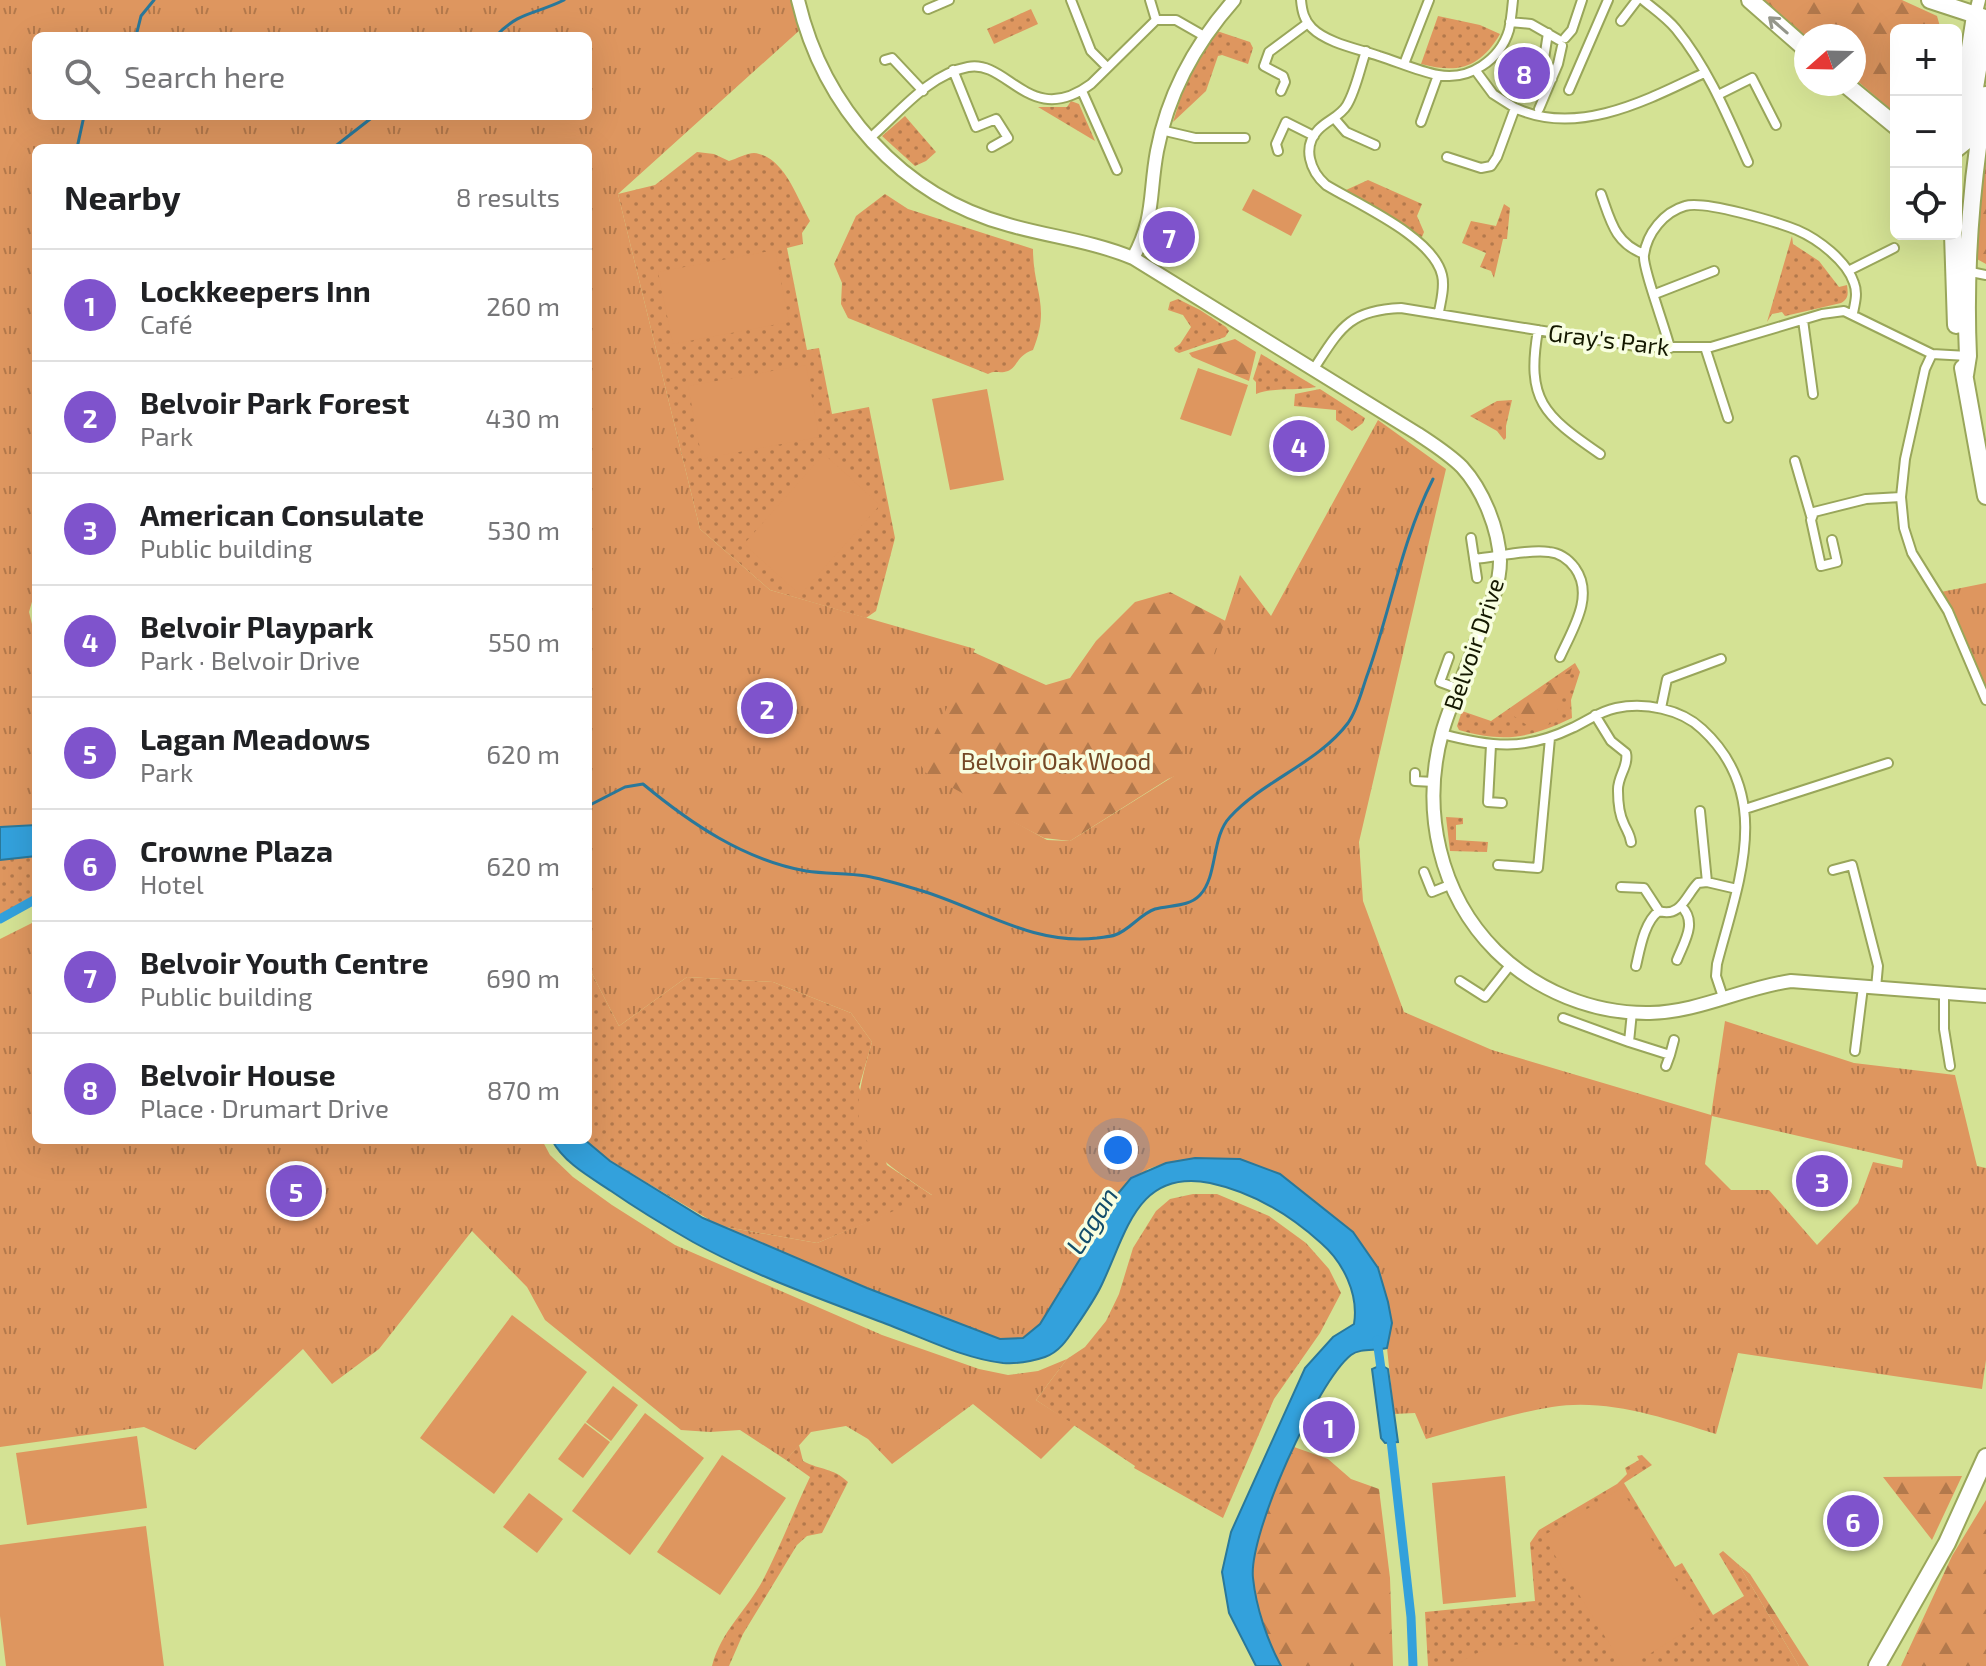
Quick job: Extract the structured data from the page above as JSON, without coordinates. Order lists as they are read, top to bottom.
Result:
{
  "streets": {
    "street": ["Gray's Park", "Belvoir Drive"]
  },
  "crossings": [
    ["Gray's Park", "Belvoir Drive"]
  ],
  "water": ["Lagan"],
  "parks": ["Belvoir Oak Wood"],
  "north": "left",
  "page": {
    "map_buttons": ["+", "−"],
    "search": "Search here",
    "pins": [
      "8",
      "7",
      "4",
      "2",
      "3",
      "5",
      "1",
      "6"
    ],
    "heading": ["Nearby", "8 results"],
    "list": [
      {
        "mark": "1",
        "name": "Lockkeepers Inn",
        "note": "Café",
        "value": "260 m"
      },
      {
        "mark": "2",
        "name": "Belvoir Park Forest",
        "note": "Park",
        "value": "430 m"
      },
      {
        "mark": "3",
        "name": "American Consulate",
        "note": "Public building",
        "value": "530 m"
      },
      {
        "mark": "4",
        "name": "Belvoir Playpark",
        "note": "Park · Belvoir Drive",
        "value": "550 m"
      },
      {
        "mark": "5",
        "name": "Lagan Meadows",
        "note": "Park",
        "value": "620 m"
      },
      {
        "mark": "6",
        "name": "Crowne Plaza",
        "note": "Hotel",
        "value": "620 m"
      },
      {
        "mark": "7",
        "name": "Belvoir Youth Centre",
        "note": "Public building",
        "value": "690 m"
      },
      {
        "mark": "8",
        "name": "Belvoir House",
        "note": "Place · Drumart Drive",
        "value": "870 m"
      }
    ]
  }
}
